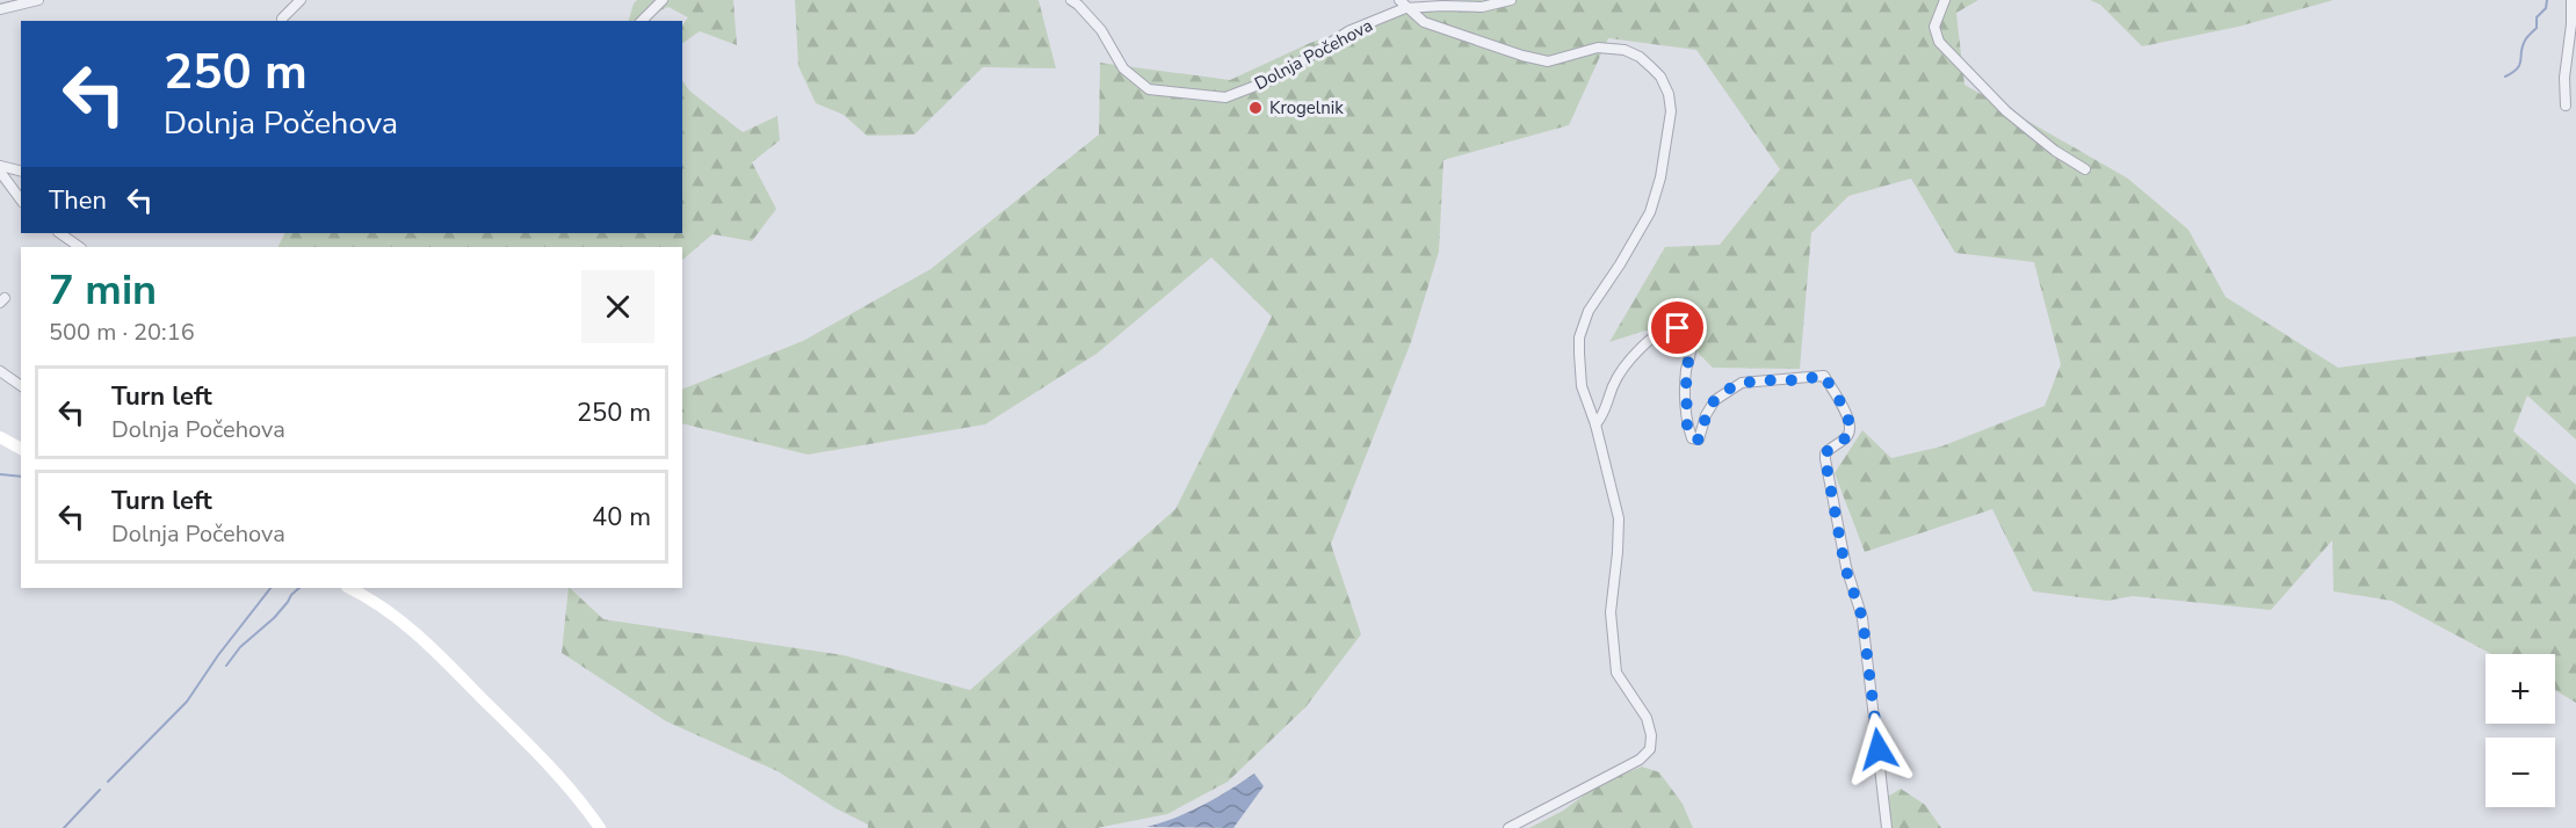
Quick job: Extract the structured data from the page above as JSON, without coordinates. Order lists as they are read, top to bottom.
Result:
{
  "streets": {
    "street": ["Dolnja Počehova"]
  },
  "places": ["Krogelnik"],
  "page": {
    "turn": ["250 m", "Dolnja Počehova"],
    "then": "Then",
    "heading": ["7 min", "500 m · 20:16"],
    "list": [
      {
        "name": "Turn left",
        "note": "Dolnja Počehova",
        "value": "250 m"
      },
      {
        "name": "Turn left",
        "note": "Dolnja Počehova",
        "value": "40 m"
      }
    ],
    "map_buttons": ["+", "−"]
  }
}
